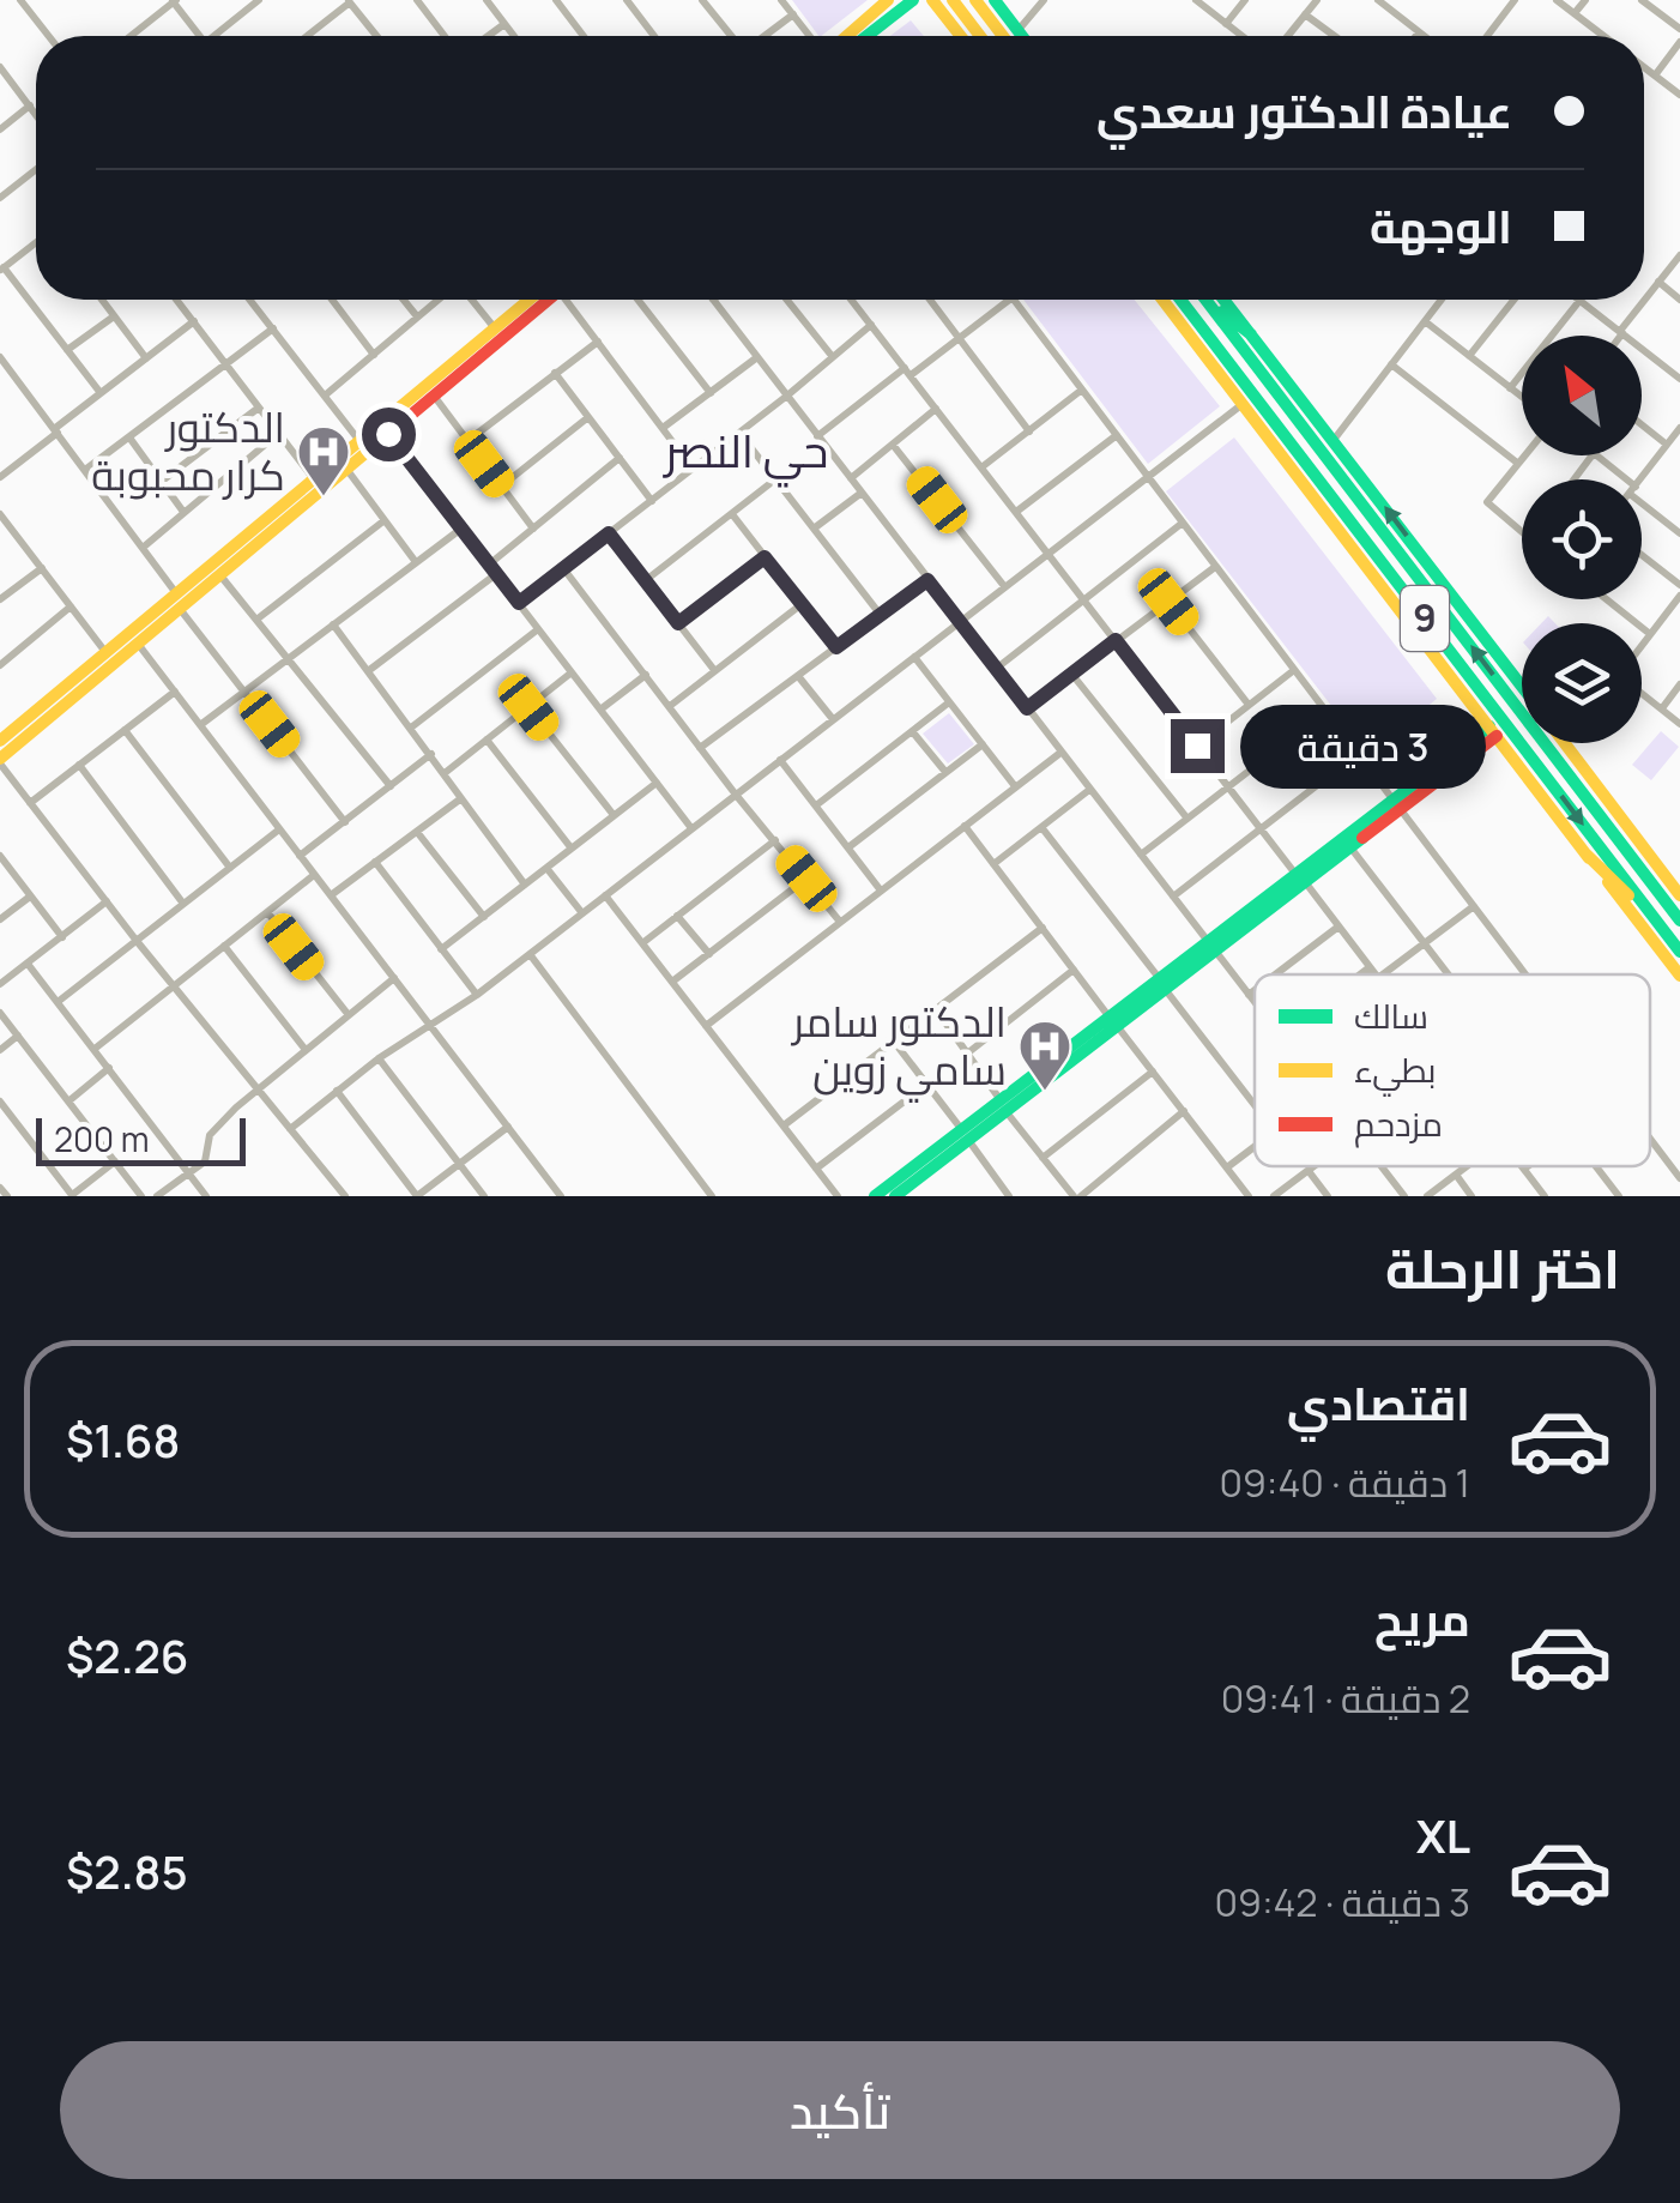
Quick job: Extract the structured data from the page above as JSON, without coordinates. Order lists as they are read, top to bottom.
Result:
{
  "streets": {
    "main road": ["9"]
  },
  "districts": ["حي النصر"],
  "places": {
    "hospital": ["الدكتور كرار محبوبة", "الدكتور سامر سامي زوين"]
  },
  "legend": ["سالك", "بطيء", "مزدحم"],
  "scale_bar": "200 m",
  "north": "top left",
  "page": {
    "banner": ["عيادة الدكتور سعدي", "الوجهة"],
    "bubble": "3 دقيقة",
    "scale": "200 m",
    "heading": "اختر الرحلة",
    "list": [
      {
        "name": "اقتصادي",
        "note": "1 دقيقة · 09:40",
        "value": "$1.68"
      },
      {
        "name": "مريح",
        "note": "2 دقيقة · 09:41",
        "value": "$2.26"
      },
      {
        "name": "XL",
        "note": "3 دقيقة · 09:42",
        "value": "$2.85"
      }
    ],
    "buttons": "تأكيد"
  }
}
